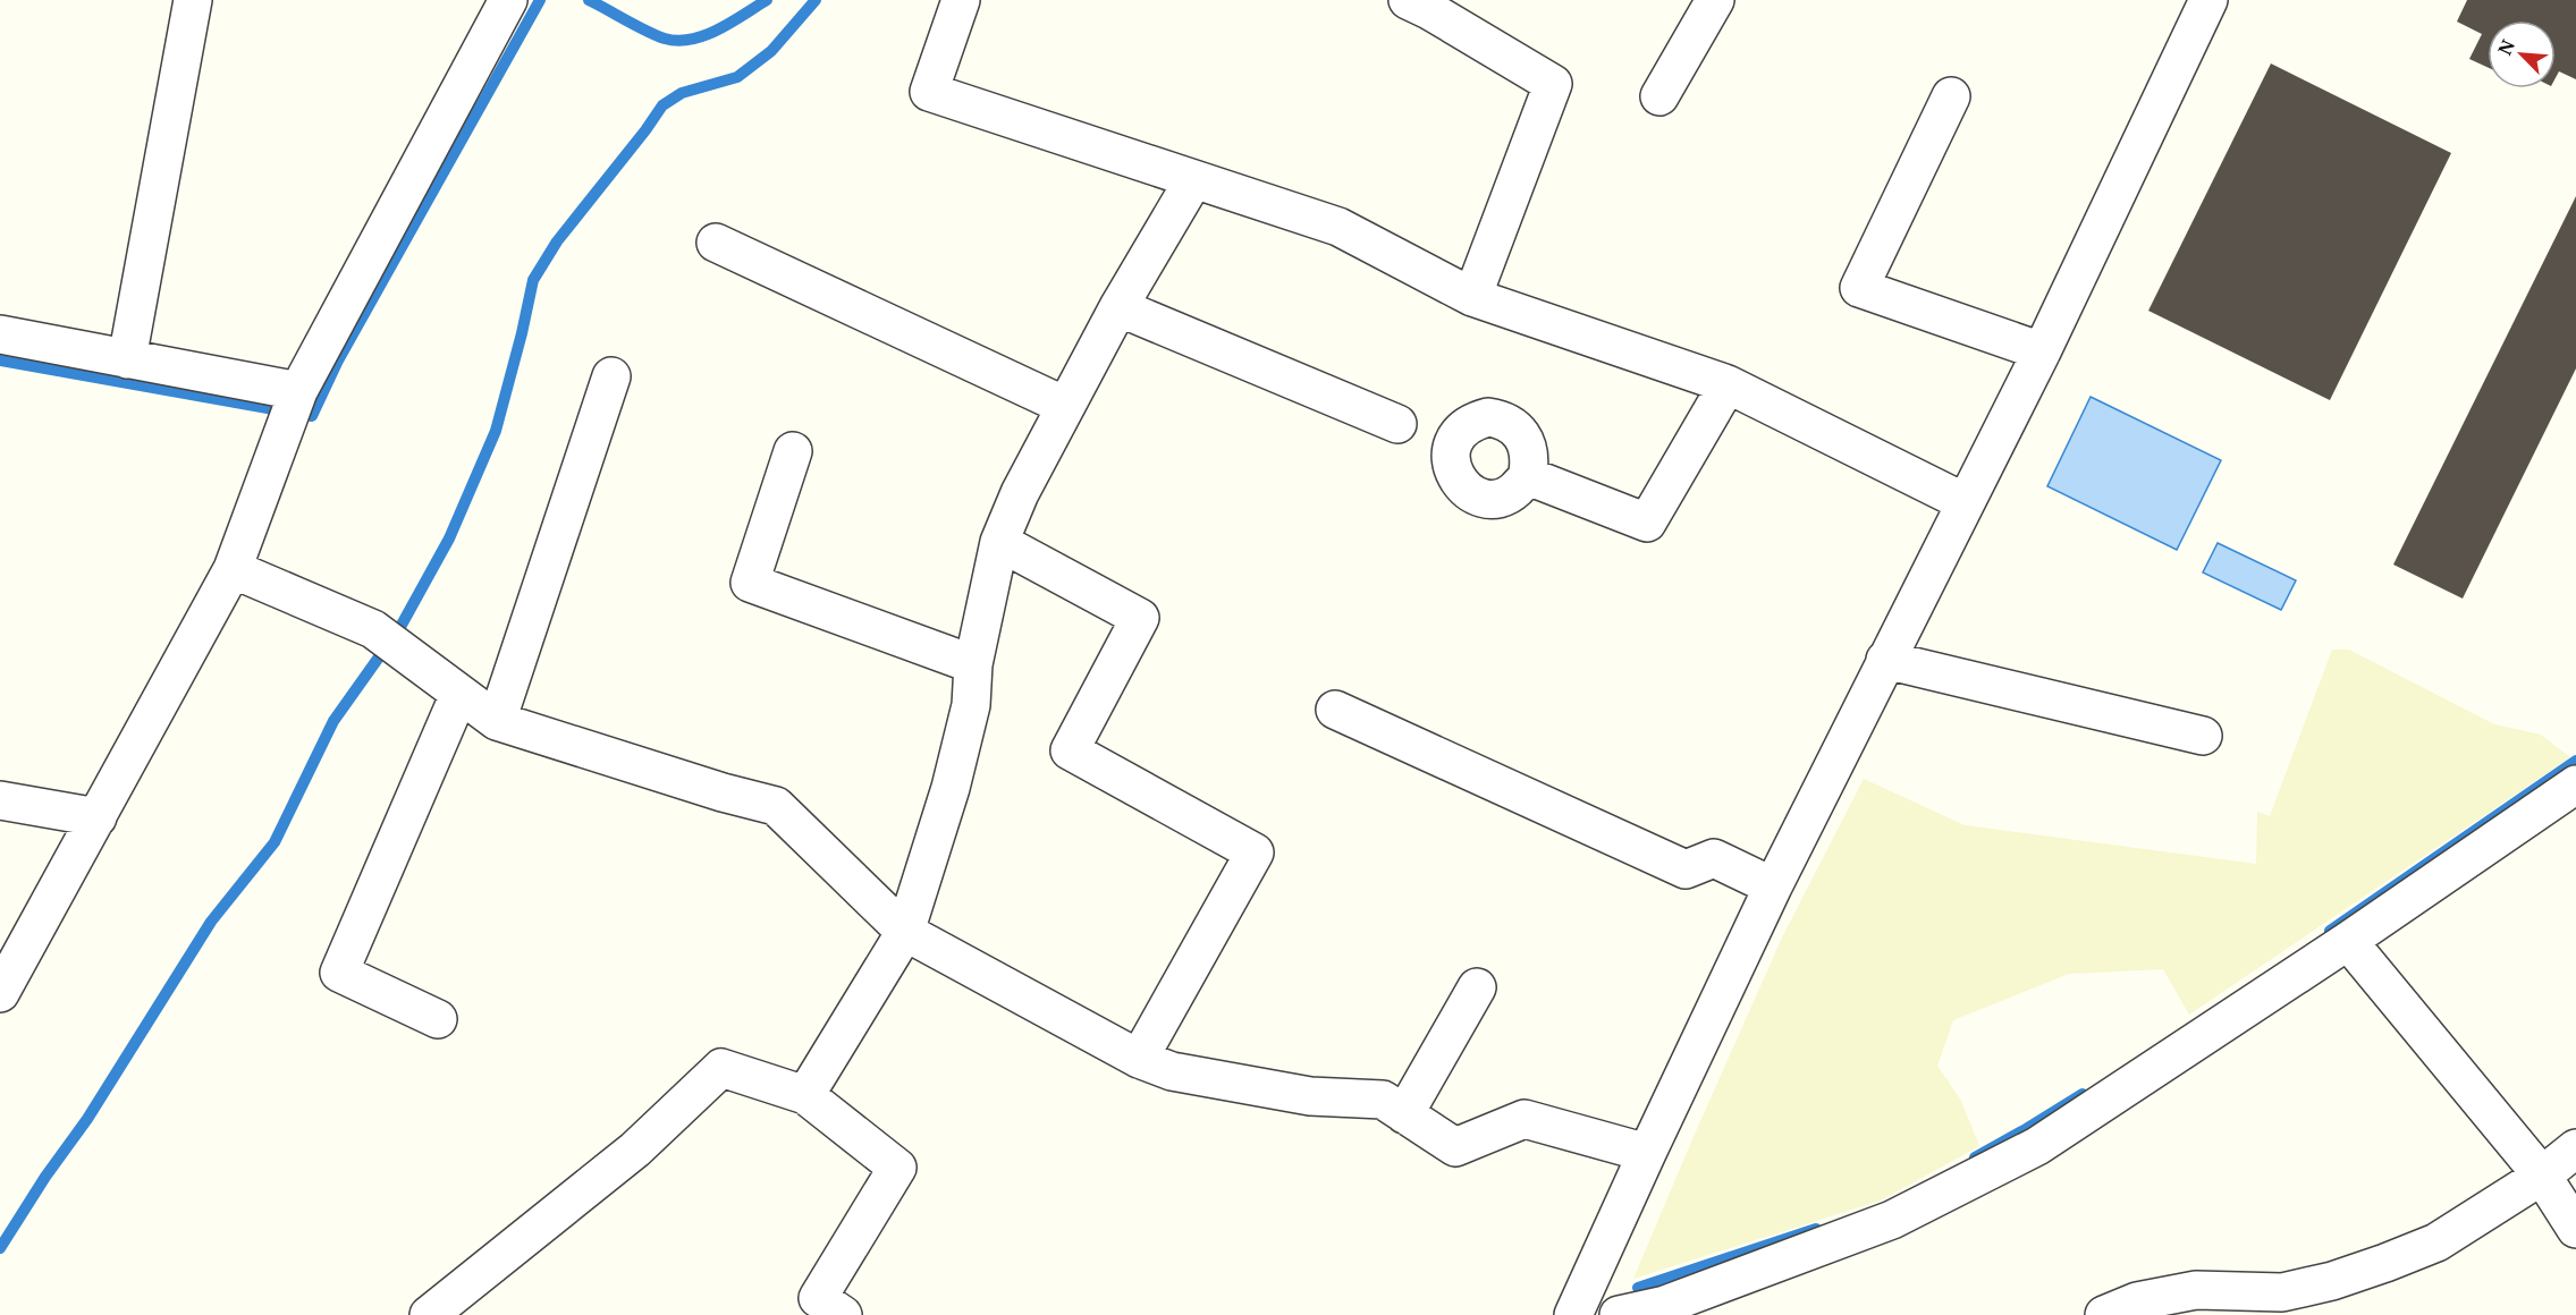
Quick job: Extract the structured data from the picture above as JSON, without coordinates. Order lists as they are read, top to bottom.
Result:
{
  "north": "top left"
}
